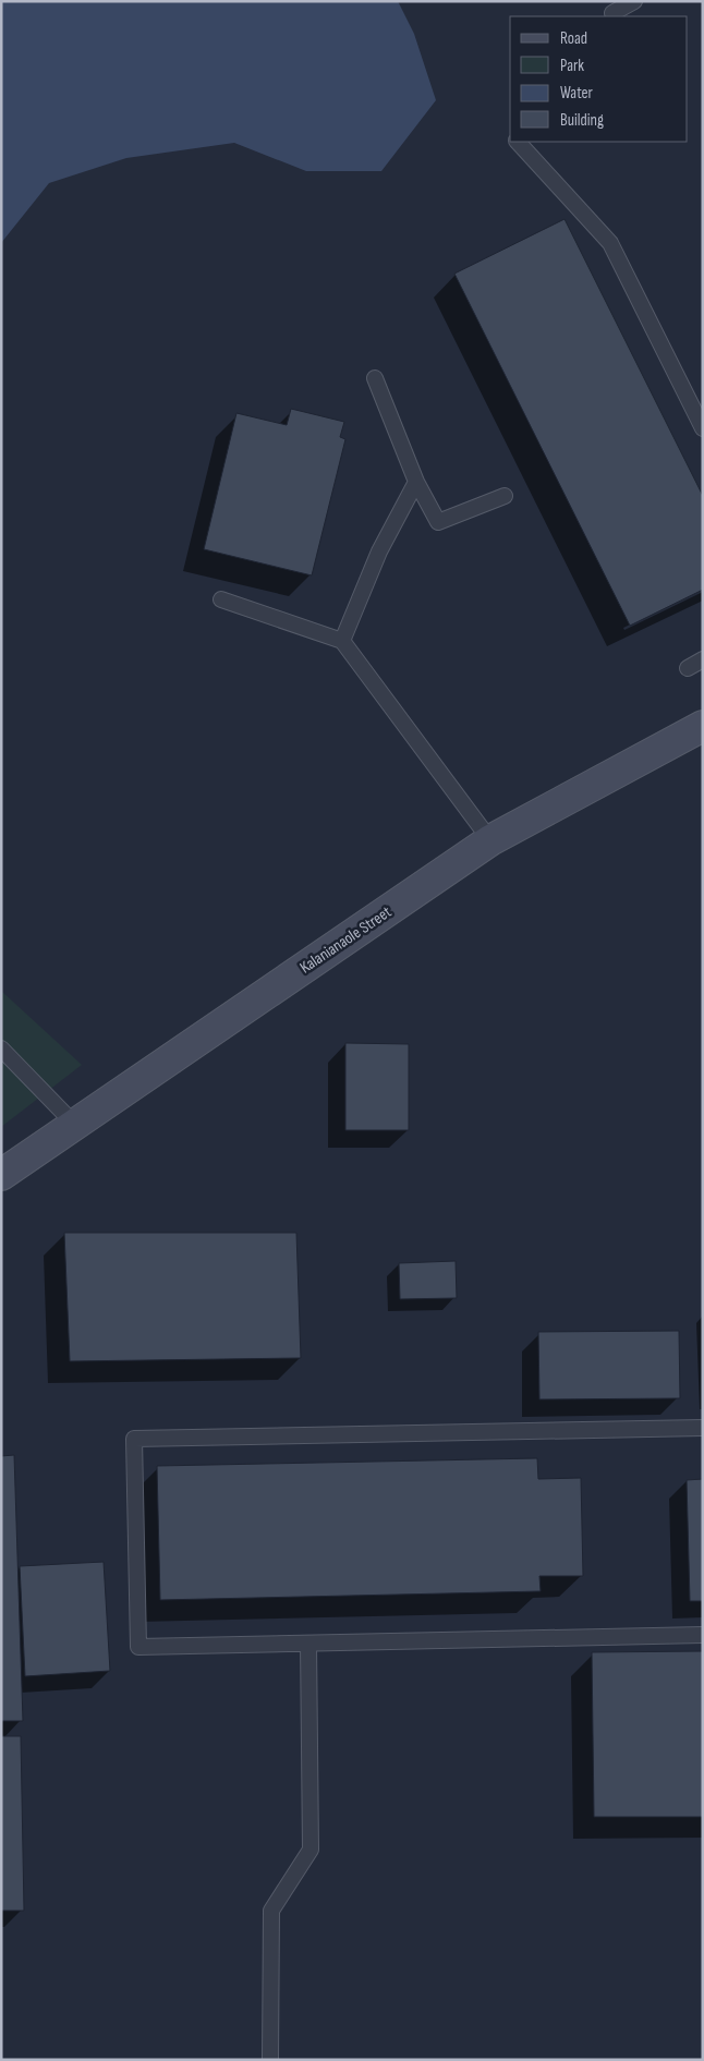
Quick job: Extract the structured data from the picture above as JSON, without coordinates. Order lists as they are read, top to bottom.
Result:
{
  "streets": {
    "main road": ["Kalanianaole Street"]
  },
  "legend": [
    "Road",
    "Park",
    "Water",
    "Building"
  ]
}
